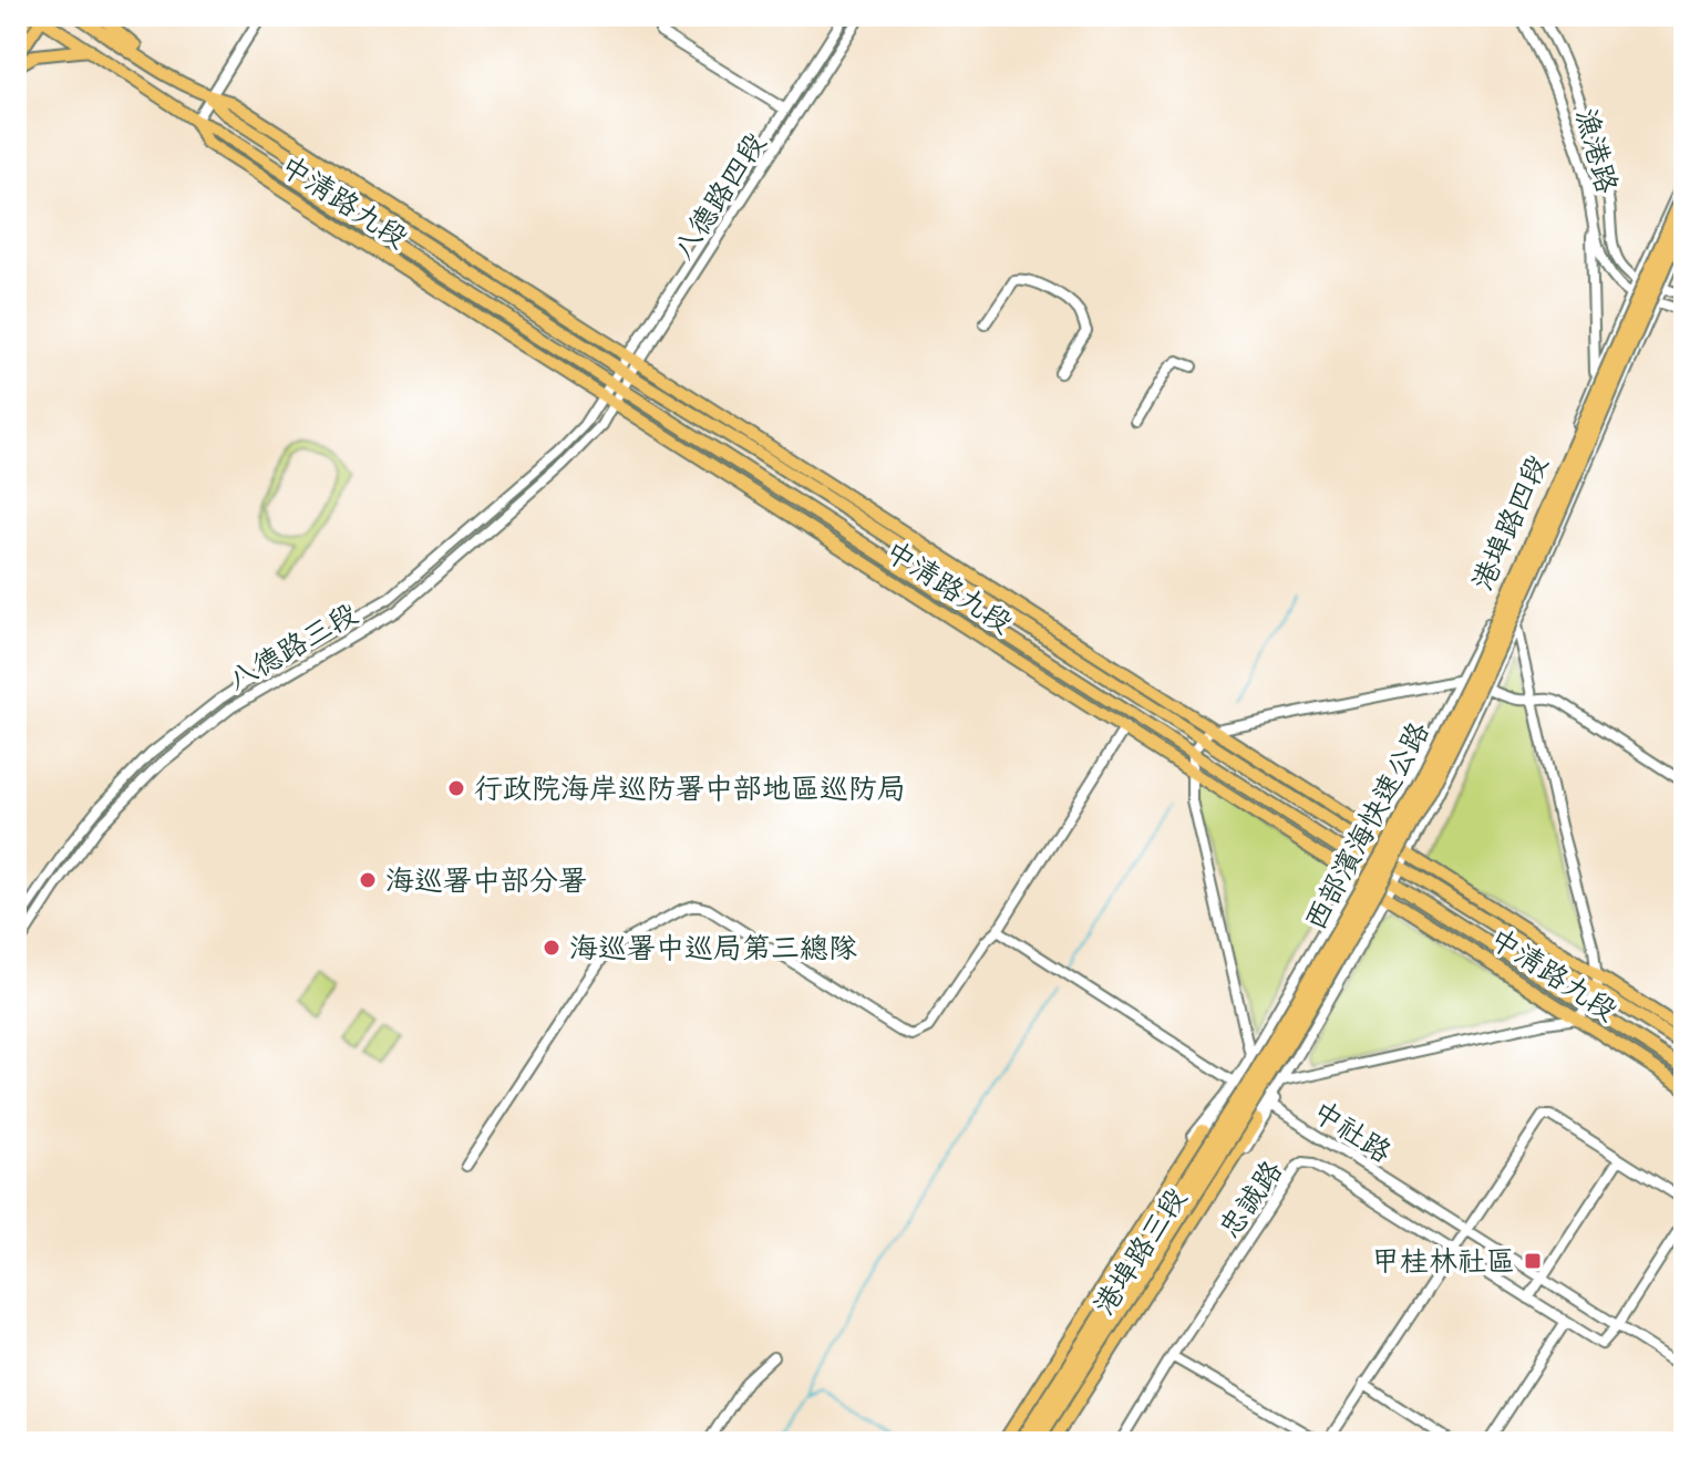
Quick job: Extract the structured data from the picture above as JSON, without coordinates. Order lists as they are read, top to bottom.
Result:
{
  "streets": {
    "highway": ["西部濱海快速公路"],
    "main road": ["中清路九段"],
    "street": [
      "漁港路",
      "八德路四段",
      "港埠路四段",
      "八德路三段",
      "中社路",
      "忠誠路",
      "港埠路三段"
    ]
  },
  "crossings": [
    ["漁港路", "港埠路四段"],
    ["八德路四段", "中清路九段"],
    ["八德路四段", "八德路三段"],
    ["中清路九段", "港埠路四段"],
    ["中清路九段", "八德路三段"],
    ["中清路九段", "港埠路三段"],
    ["港埠路四段", "港埠路三段"],
    ["中社路", "忠誠路"],
    ["中社路", "港埠路三段"]
  ],
  "places": {
    "other": ["行政院海岸巡防署中部地區巡防局", "海巡署中部分署", "海巡署中巡局第三總隊"],
    "transit": ["甲桂林社區"]
  }
}
